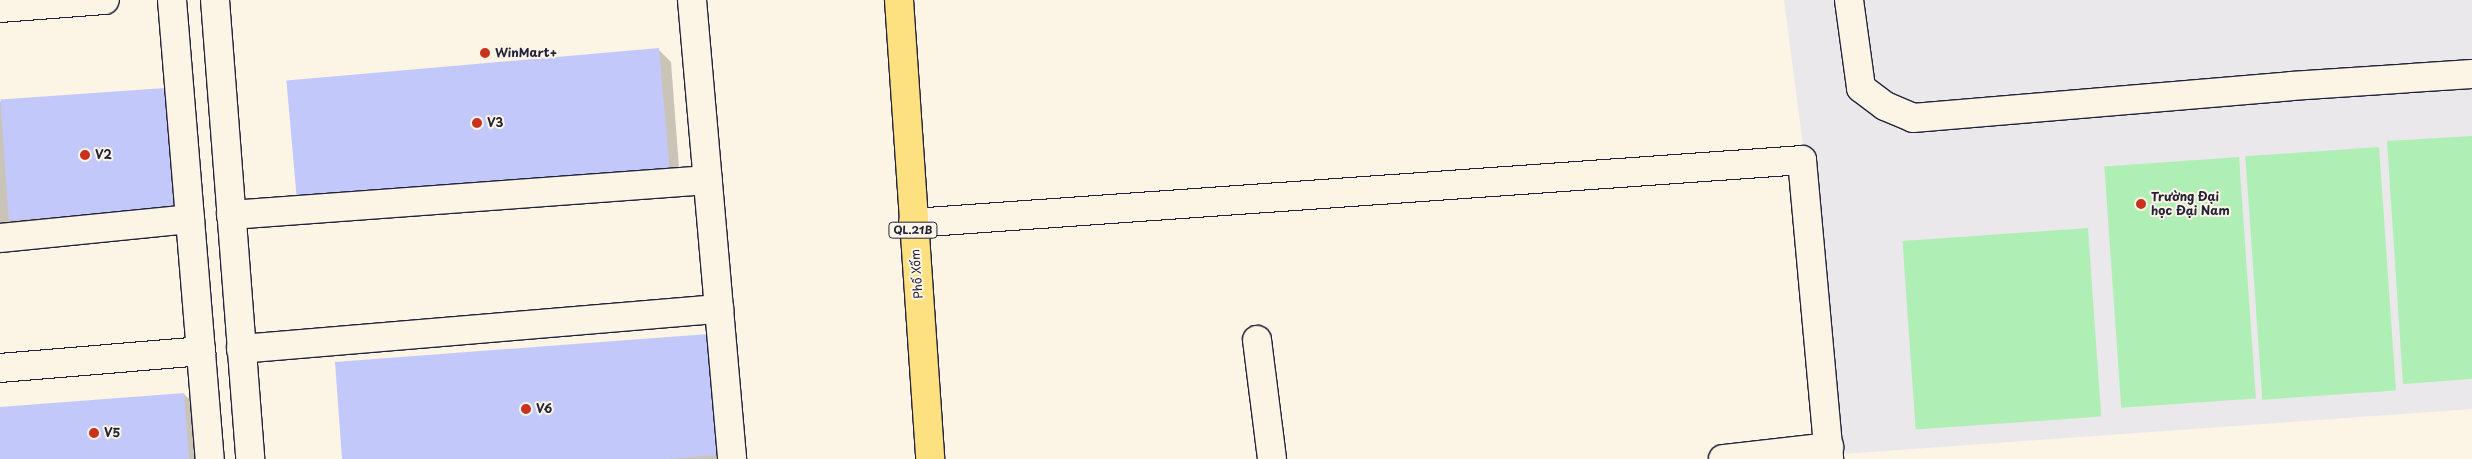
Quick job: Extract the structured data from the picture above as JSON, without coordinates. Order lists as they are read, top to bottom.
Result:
{
  "streets": {
    "highway": ["QL.21B", "Phố Xốm"]
  },
  "places": [
    "WinMart+",
    "V3",
    "V2",
    "Trường Đại học Đại Nam",
    "V6",
    "V5"
  ]
}
